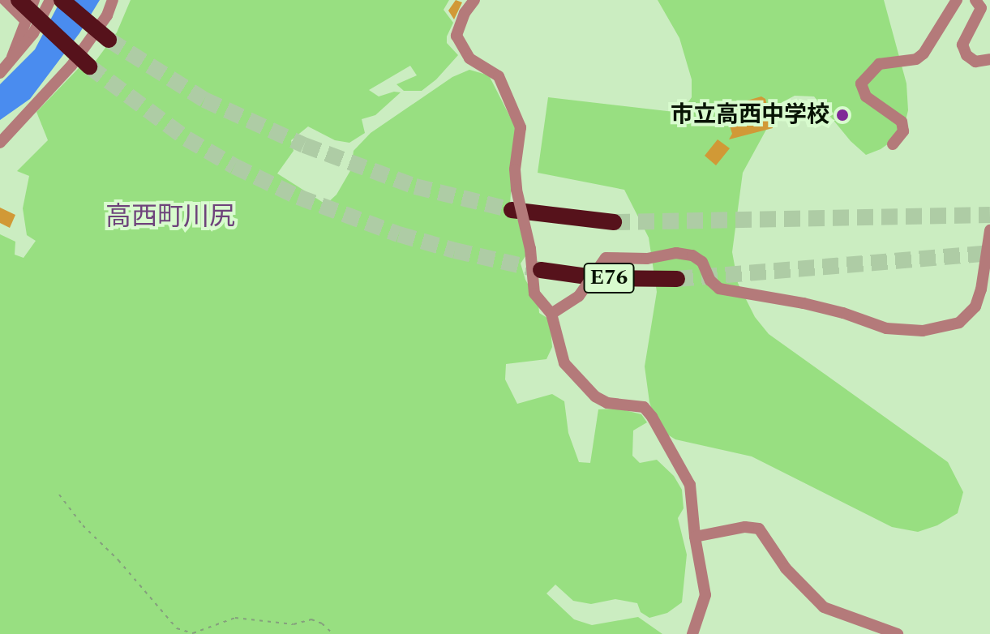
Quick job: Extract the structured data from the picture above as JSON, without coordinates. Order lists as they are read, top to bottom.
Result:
{
  "streets": {
    "highway": ["E76"]
  },
  "districts": ["高西町川尻"],
  "places": ["市立高西中学校"]
}
